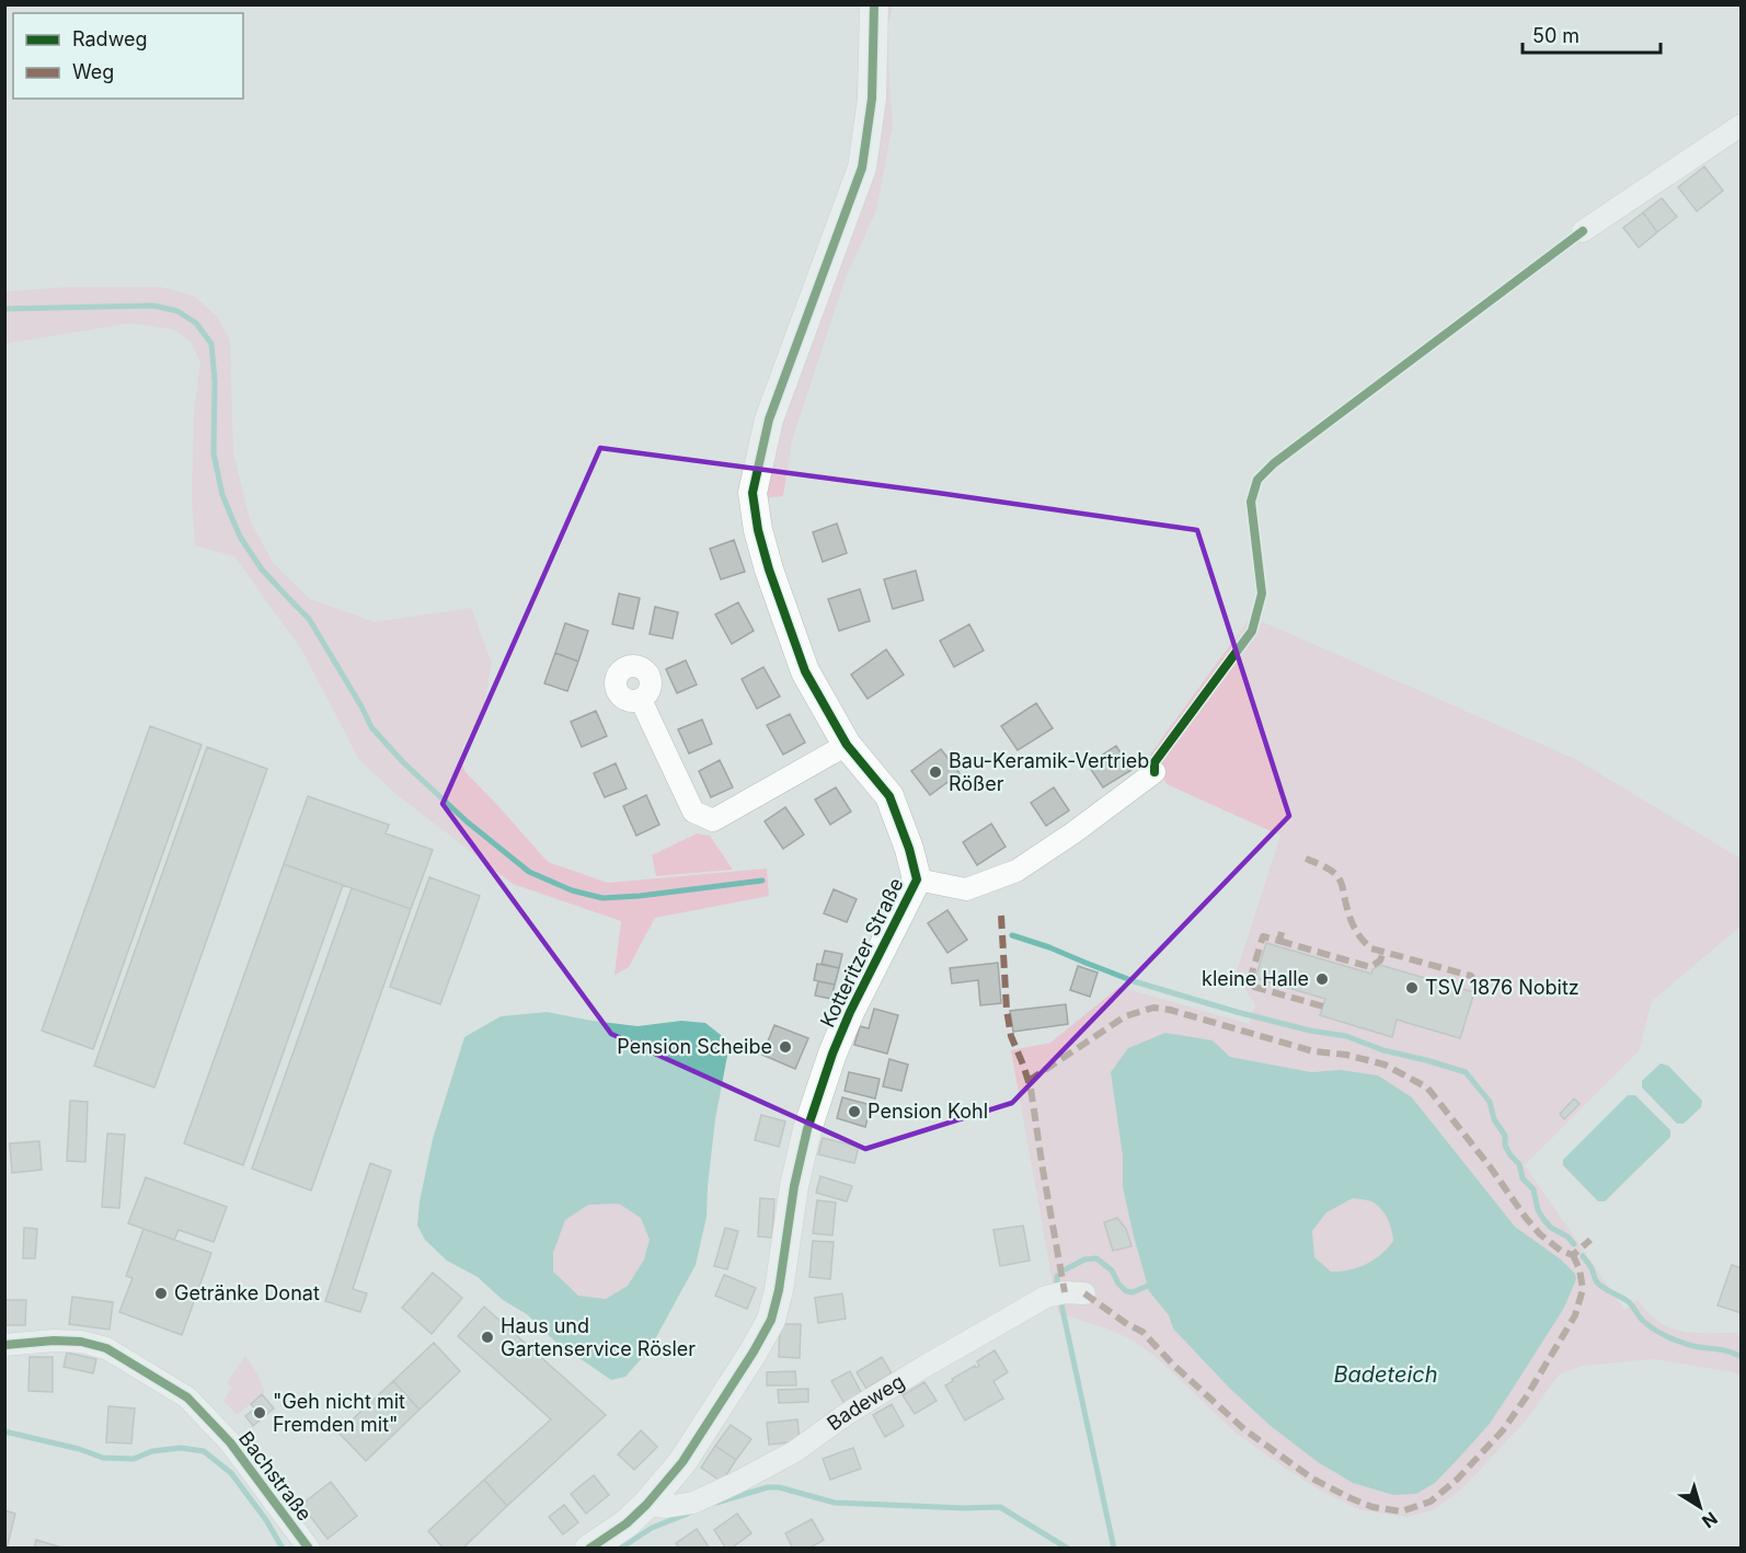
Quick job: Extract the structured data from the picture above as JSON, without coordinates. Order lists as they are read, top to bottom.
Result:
{
  "streets": {
    "street": ["Kotteritzer Straße", "Badeweg", "Bachstraße"]
  },
  "crossings": [
    ["Kotteritzer Straße", "Badeweg"]
  ],
  "water": ["Badeteich"],
  "places": [
    "Bau-Keramik-Vertrieb Rößer",
    "kleine Halle",
    "TSV 1876 Nobitz",
    "Pension Scheibe",
    "Pension Kohl",
    "Getränke Donat",
    "Haus und Gartenservice Rösler",
    "\"Geh nicht mit Fremden mit\""
  ],
  "legend": ["Radweg", "Weg"],
  "scale_bar": "50 m",
  "north": "bottom right"
}
